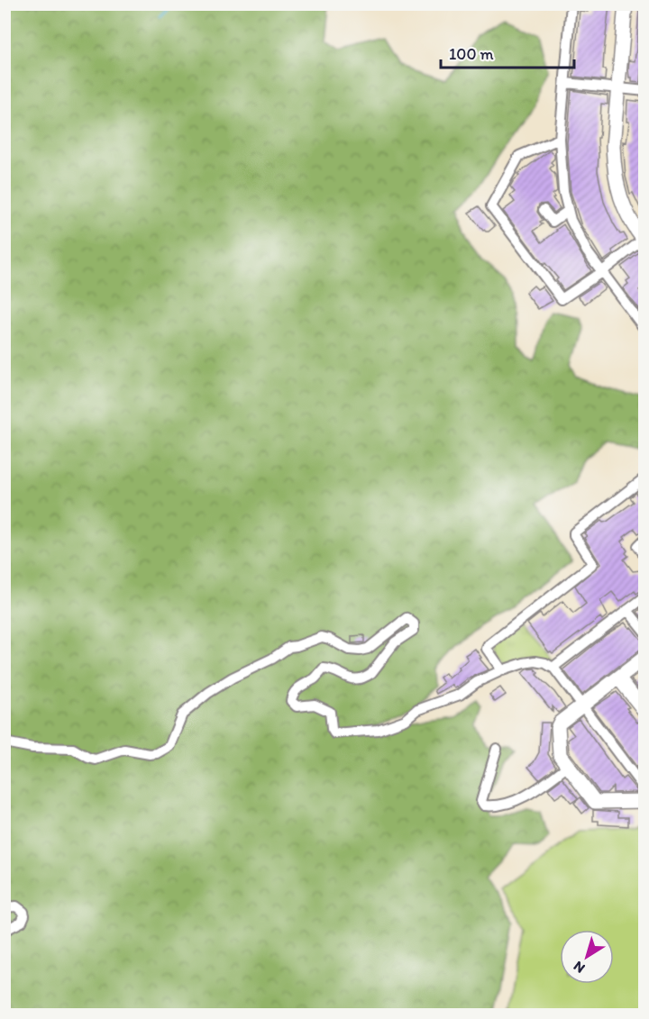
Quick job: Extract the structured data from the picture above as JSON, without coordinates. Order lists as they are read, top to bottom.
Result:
{
  "scale_bar": "100 m",
  "north": "bottom left"
}
